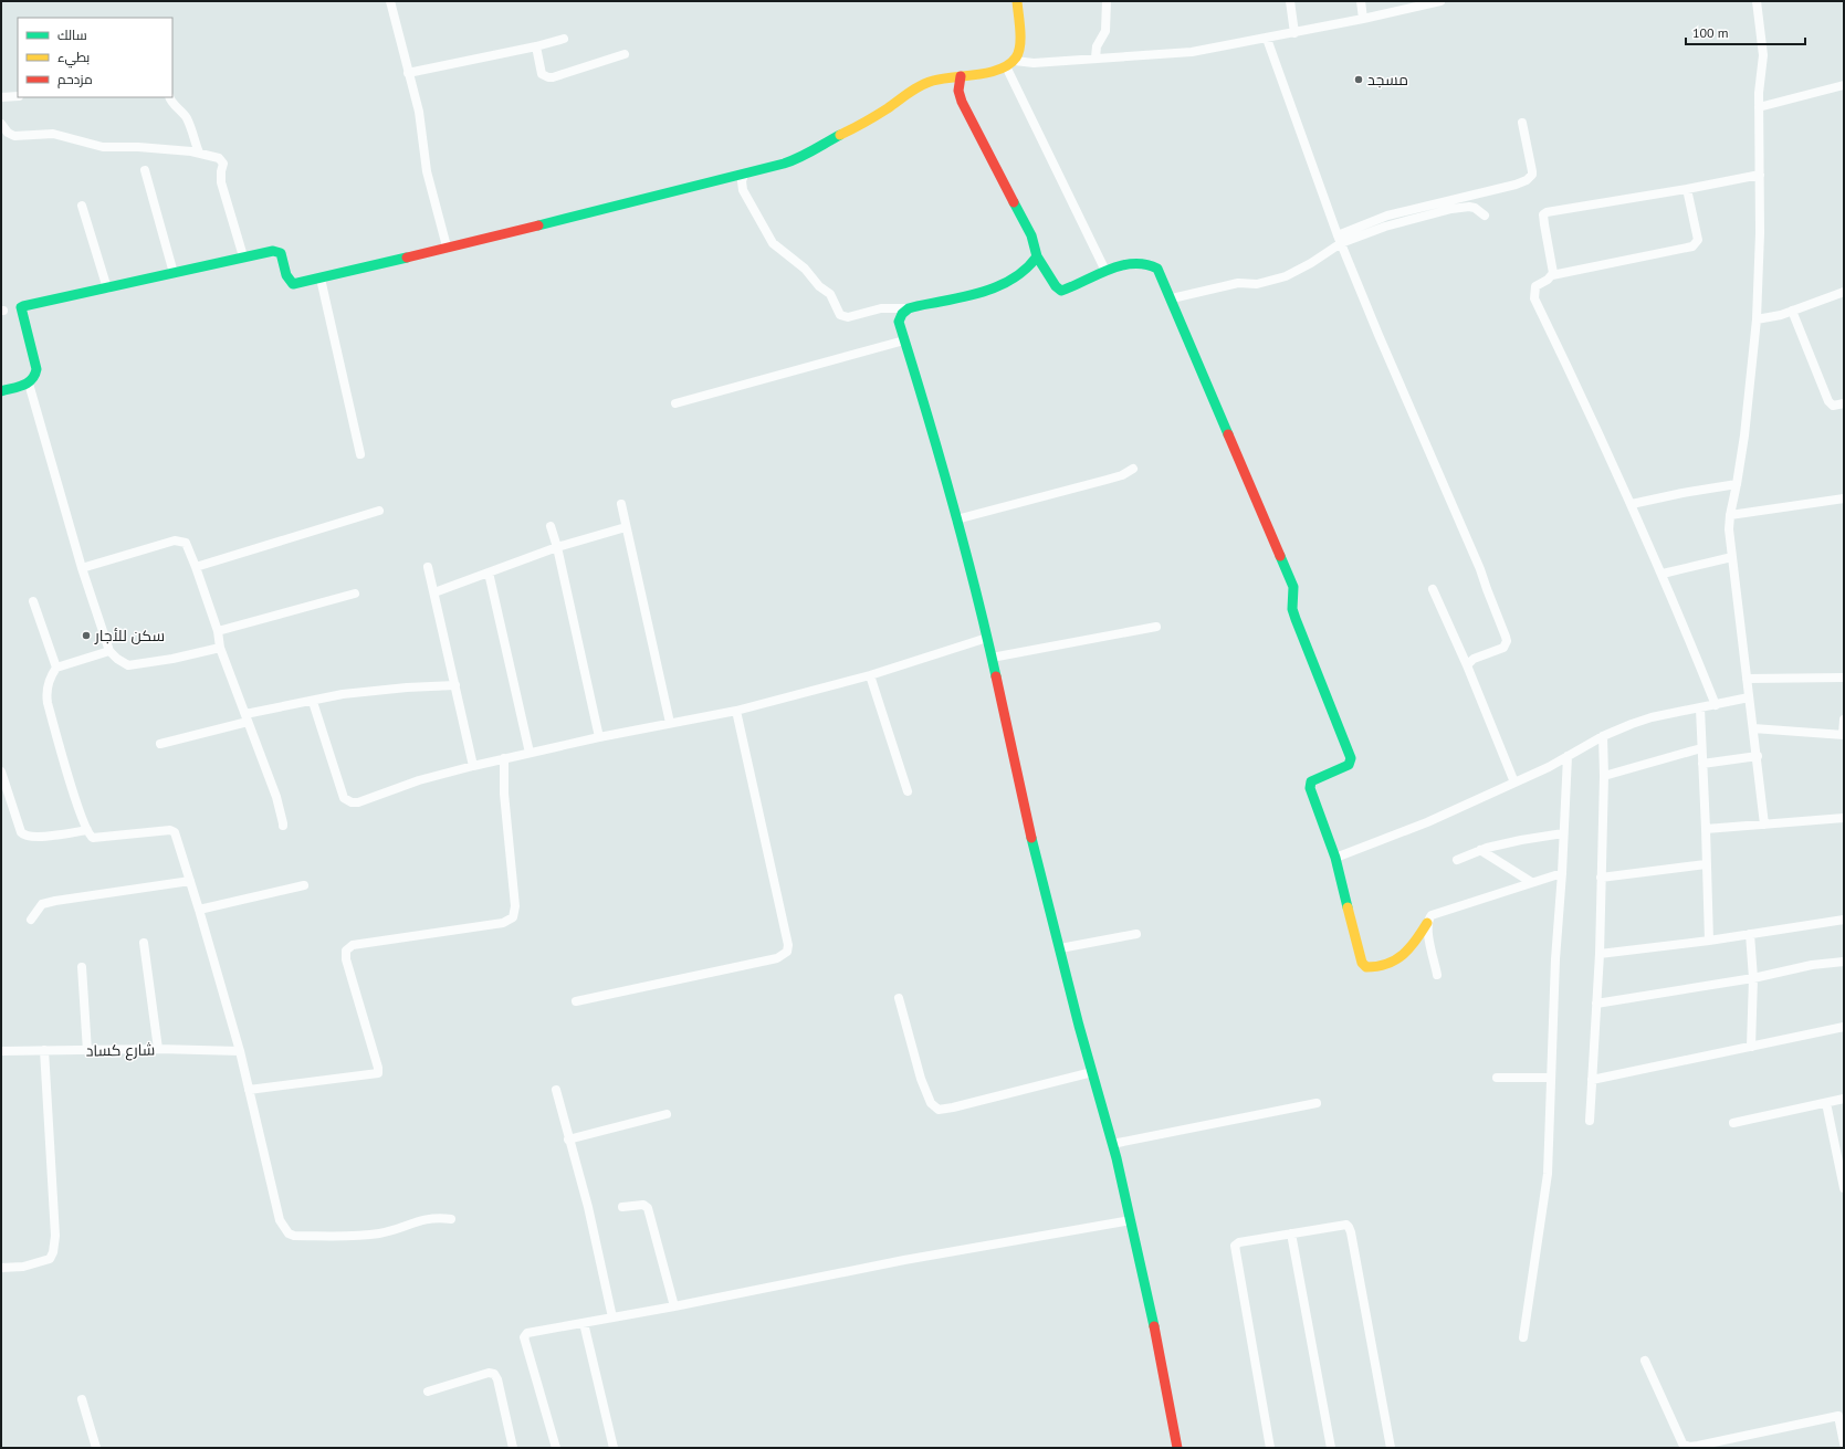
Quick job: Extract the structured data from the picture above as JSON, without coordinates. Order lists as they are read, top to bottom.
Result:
{
  "streets": {
    "street": ["شارع كساد"]
  },
  "places": ["مسجد", "سكن للأجار"],
  "legend": ["سالك", "بطيء", "مزدحم"],
  "scale_bar": "100 m"
}
